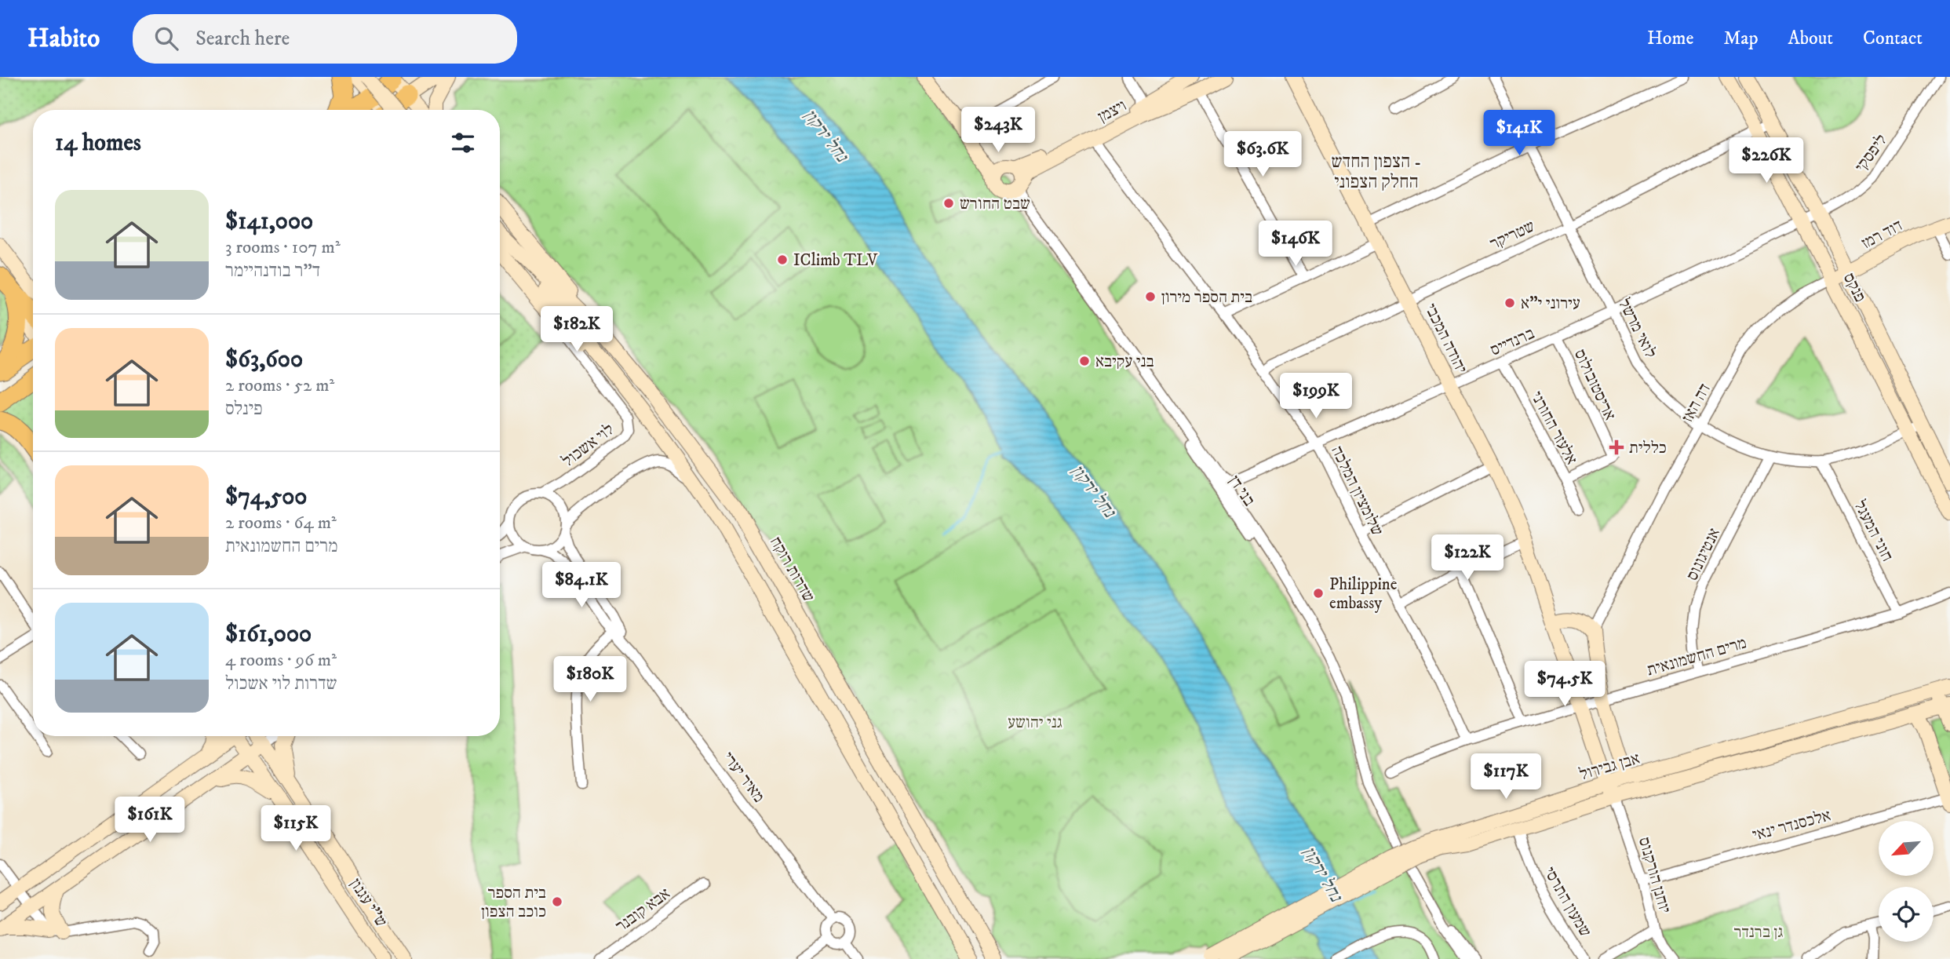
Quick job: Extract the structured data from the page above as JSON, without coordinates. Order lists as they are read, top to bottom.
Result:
{
  "streets": {
    "main road": [
      "ויצמן",
      "דוד רמז",
      "פנקס",
      "יהודה המכבי",
      "שדרות רוקח",
      "אבן גבירול",
      "ש''י עגנון"
    ],
    "street": [
      "ליפסקי",
      "שטריקר",
      "לואי מרשל",
      "ברנדייס",
      "אריסטובולוס",
      "דה האז",
      "אלעזר החורני",
      "לוי אשכול",
      "בני דן",
      "שלומציון המלכה",
      "חוני המעגל",
      "אנטיגונוס",
      "מרים החשמונאית",
      "מאיר יערי",
      "אלכסנדר ינאי",
      "יוחנן הורקנוס",
      "שמעון התרסי",
      "אבא קובנר"
    ]
  },
  "crossings": [
    ["ויצמן", "בני דן"],
    ["ויצמן", "שלומציון המלכה"],
    ["ליפסקי", "פנקס"],
    ["ליפסקי", "ברנדייס"],
    ["דוד רמז", "פנקס"],
    ["דוד רמז", "דה האז"],
    ["שטריקר", "פנקס"],
    ["שטריקר", "לואי מרשל"],
    ["שטריקר", "יהודה המכבי"],
    ["שטריקר", "שלומציון המלכה"],
    ["פנקס", "לואי מרשל"],
    ["פנקס", "ברנדייס"],
    ["פנקס", "דה האז"],
    ["לואי מרשל", "ברנדייס"],
    ["לואי מרשל", "דה האז"],
    ["לואי מרשל", "חוני המעגל"],
    ["לואי מרשל", "אנטיגונוס"],
    ["יהודה המכבי", "ברנדייס"],
    ["יהודה המכבי", "מרים החשמונאית"],
    ["יהודה המכבי", "אבן גבירול"],
    ["יהודה המכבי", "יוחנן הורקנוס"],
    ["ברנדייס", "אריסטובולוס"],
    ["ברנדייס", "אלעזר החורני"],
    ["ברנדייס", "בני דן"],
    ["ברנדייס", "שלומציון המלכה"],
    ["אריסטובולוס", "אלעזר החורני"],
    ["לוי אשכול", "מאיר יערי"],
    ["שלומציון המלכה", "מרים החשמונאית"],
    ["חוני המעגל", "מרים החשמונאית"],
    ["אנטיגונוס", "מרים החשמונאית"],
    ["אבן גבירול", "יוחנן הורקנוס"],
    ["אבן גבירול", "שמעון התרסי"],
    ["אלכסנדר ינאי", "יוחנן הורקנוס"]
  ],
  "districts": ["הצפון החדש - החלק הצפוני"],
  "water": ["נחל ירקון"],
  "parks": ["גני יהושע", "גן ברנדר"],
  "places": {
    "other": [
      "שבט החורש",
      "IClimb TLV",
      "בית הספר מירון",
      "עירוני י\"א",
      "בני עקיבא",
      "Philippine embassy",
      "בית הספר כוכב הצפון"
    ],
    "health": ["כללית"]
  },
  "north": "bottom left",
  "page": {
    "header": "Habito",
    "search": "Search here",
    "nav": [
      "Home",
      "Map",
      "About",
      "Contact"
    ],
    "price": [
      "$243K",
      "$141K",
      "$63.6K",
      "$226K",
      "$146K",
      "$182K",
      "$199K",
      "$122K",
      "$84.1K",
      "$180K",
      "$74.5K",
      "$117K",
      "$161K",
      "$115K"
    ],
    "heading": "14 homes",
    "list": [
      {
        "name": "$141,000",
        "note": "3 rooms · 107 m² · ד\"ר בודנהיימר"
      },
      {
        "name": "$63,600",
        "note": "2 rooms · 52 m² · פינלס"
      },
      {
        "name": "$74,500",
        "note": "2 rooms · 64 m² · מרים החשמונאית"
      },
      {
        "name": "$161,000",
        "note": "4 rooms · 96 m² · שדרות לוי אשכול"
      }
    ]
  }
}
